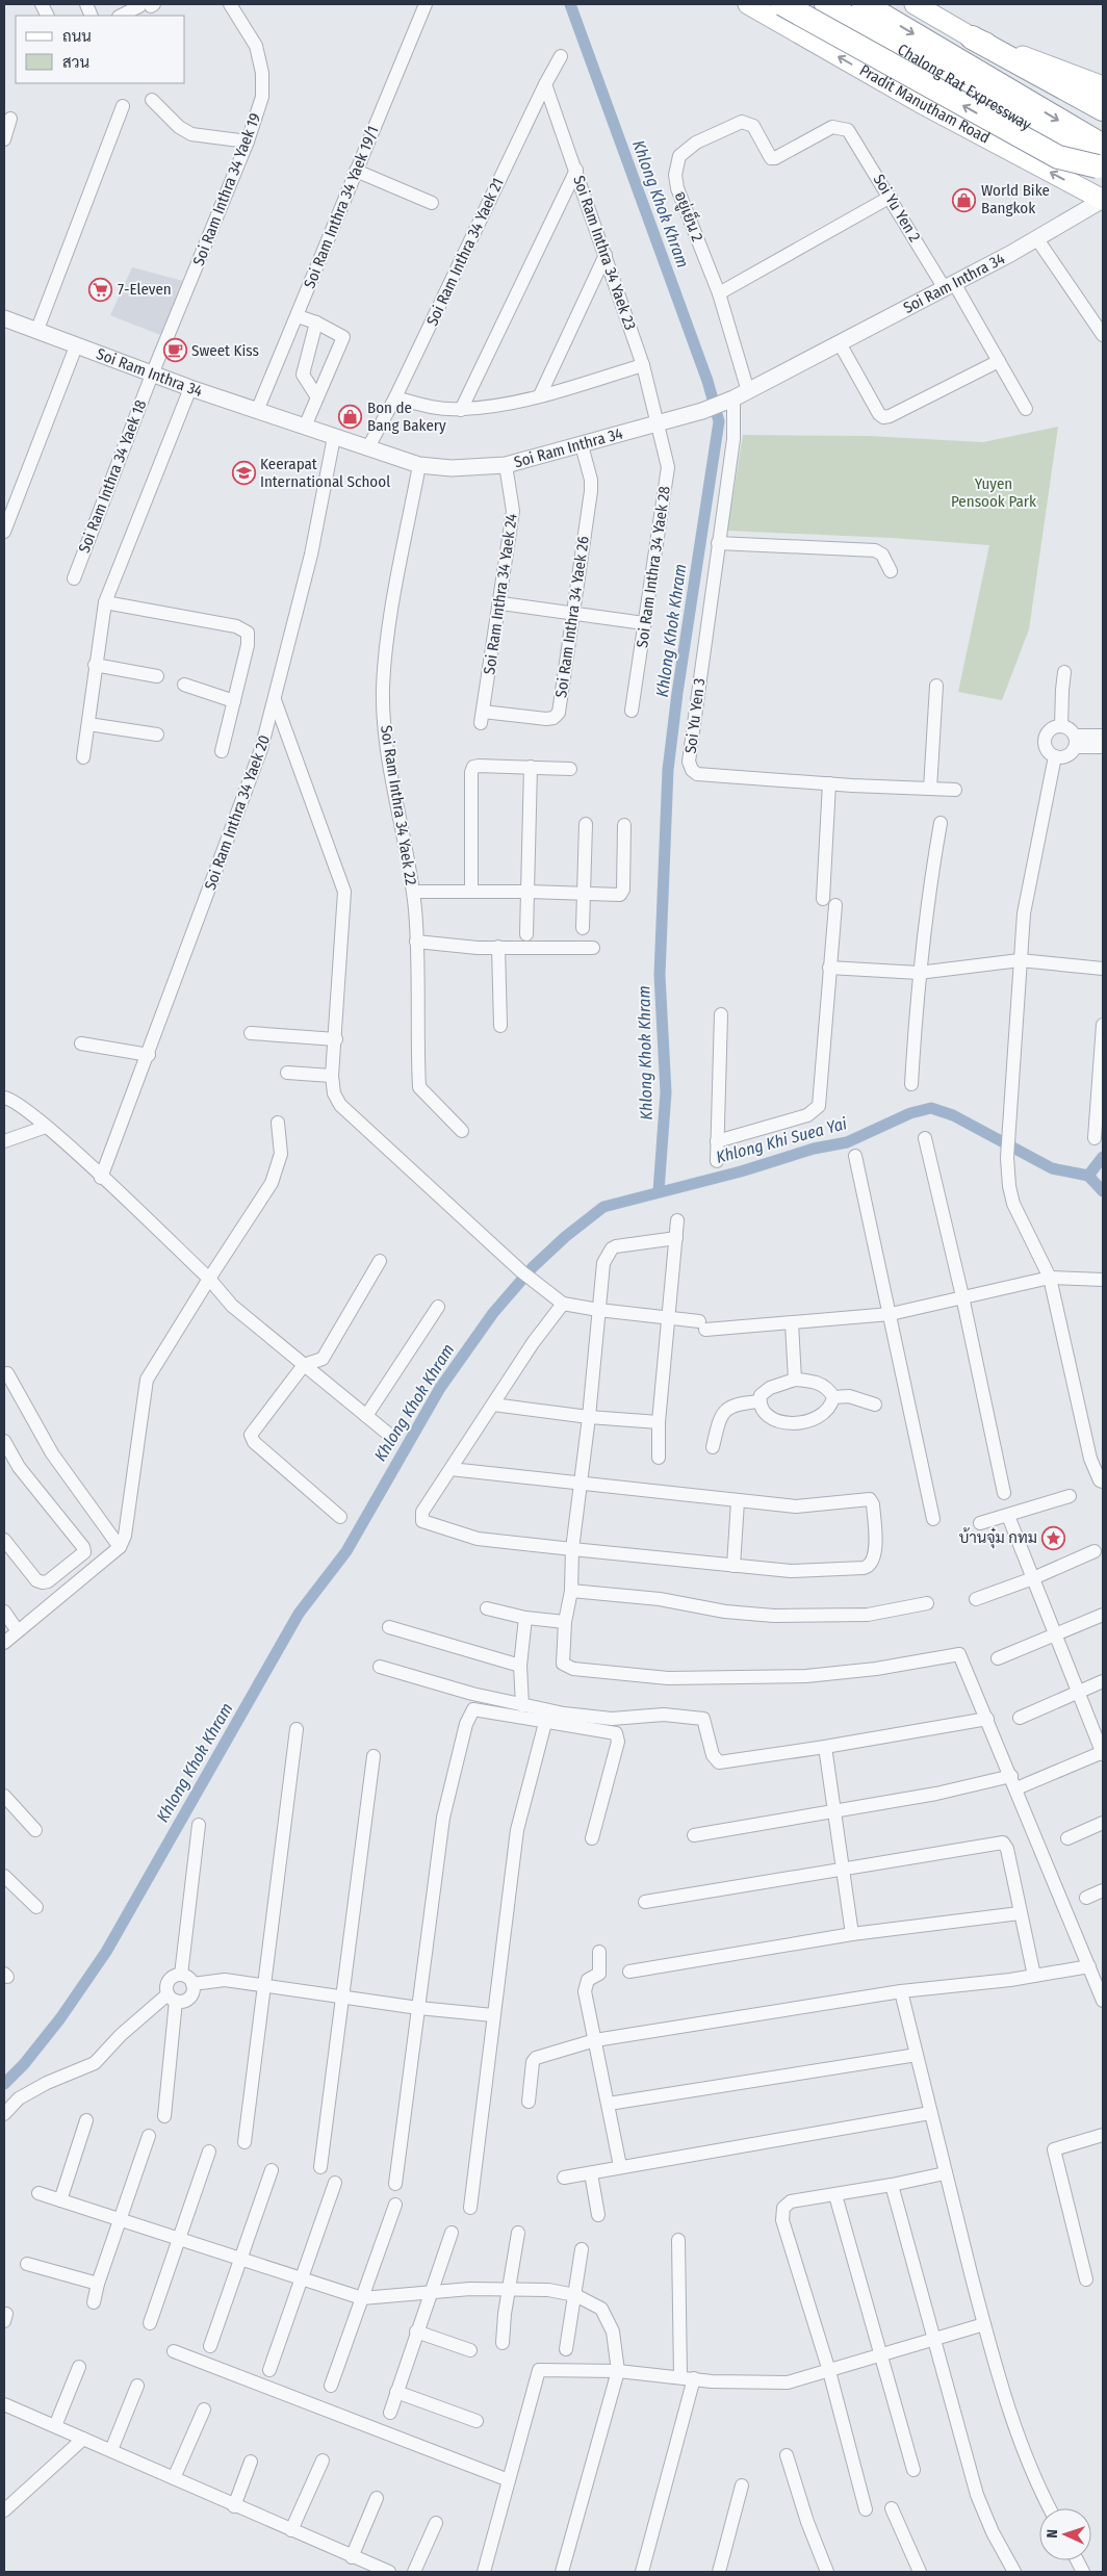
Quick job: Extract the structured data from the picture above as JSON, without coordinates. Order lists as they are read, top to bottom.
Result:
{
  "streets": {
    "highway": ["Chalong Rat Expressway"],
    "main road": ["Pradit Manutham Road"],
    "street": [
      "Soi Ram Inthra 34 Yaek 19",
      "Soi Ram Inthra 34 Yaek 19/1",
      "Soi Yu Yen 2",
      "อยู่เย็น 2",
      "Soi Ram Inthra 34 Yaek 21",
      "Soi Ram Inthra 34 Yaek 23",
      "Soi Ram Inthra 34",
      "Soi Ram Inthra 34 Yaek 18",
      "Soi Ram Inthra 34 Yaek 28",
      "Soi Ram Inthra 34 Yaek 24",
      "Soi Ram Inthra 34 Yaek 26",
      "Soi Yu Yen 3",
      "Soi Ram Inthra 34 Yaek 22",
      "Soi Ram Inthra 34 Yaek 20"
    ]
  },
  "crossings": [
    ["Pradit Manutham Road", "Soi Ram Inthra 34"],
    ["Soi Ram Inthra 34 Yaek 19", "Soi Ram Inthra 34"],
    ["Soi Ram Inthra 34 Yaek 19", "Soi Ram Inthra 34 Yaek 18"],
    ["Soi Ram Inthra 34 Yaek 19/1", "Soi Ram Inthra 34"],
    ["Soi Yu Yen 2", "อยู่เย็น 2"],
    ["Soi Yu Yen 2", "Soi Ram Inthra 34"],
    ["Soi Ram Inthra 34 Yaek 21", "Soi Ram Inthra 34 Yaek 23"],
    ["Soi Ram Inthra 34 Yaek 21", "Soi Ram Inthra 34"],
    ["Soi Ram Inthra 34 Yaek 23", "Soi Ram Inthra 34"],
    ["Soi Ram Inthra 34 Yaek 23", "Soi Ram Inthra 34 Yaek 28"],
    ["Soi Ram Inthra 34", "Soi Ram Inthra 34 Yaek 18"],
    ["Soi Ram Inthra 34", "Soi Ram Inthra 34 Yaek 28"],
    ["Soi Ram Inthra 34", "Soi Ram Inthra 34 Yaek 24"],
    ["Soi Ram Inthra 34", "Soi Ram Inthra 34 Yaek 26"],
    ["Soi Ram Inthra 34", "Soi Yu Yen 3"],
    ["Soi Ram Inthra 34", "Soi Ram Inthra 34 Yaek 22"],
    ["Soi Ram Inthra 34", "Soi Ram Inthra 34 Yaek 20"],
    ["Soi Ram Inthra 34 Yaek 24", "Soi Ram Inthra 34 Yaek 26"]
  ],
  "water": ["Khlong Khok Khram", "Khlong Khi Suea Yai"],
  "parks": ["Yuyen Pensook Park"],
  "places": {
    "shop": ["World Bike Bangkok", "Bon de Bang Bakery"],
    "supermarket": ["7-Eleven"],
    "cafe": ["Sweet Kiss"],
    "school or university": ["Keerapat International School"],
    "place": ["บ้านจุ๋ม กทม"]
  },
  "legend": ["ถนน", "สวน"],
  "north": "left"
}
